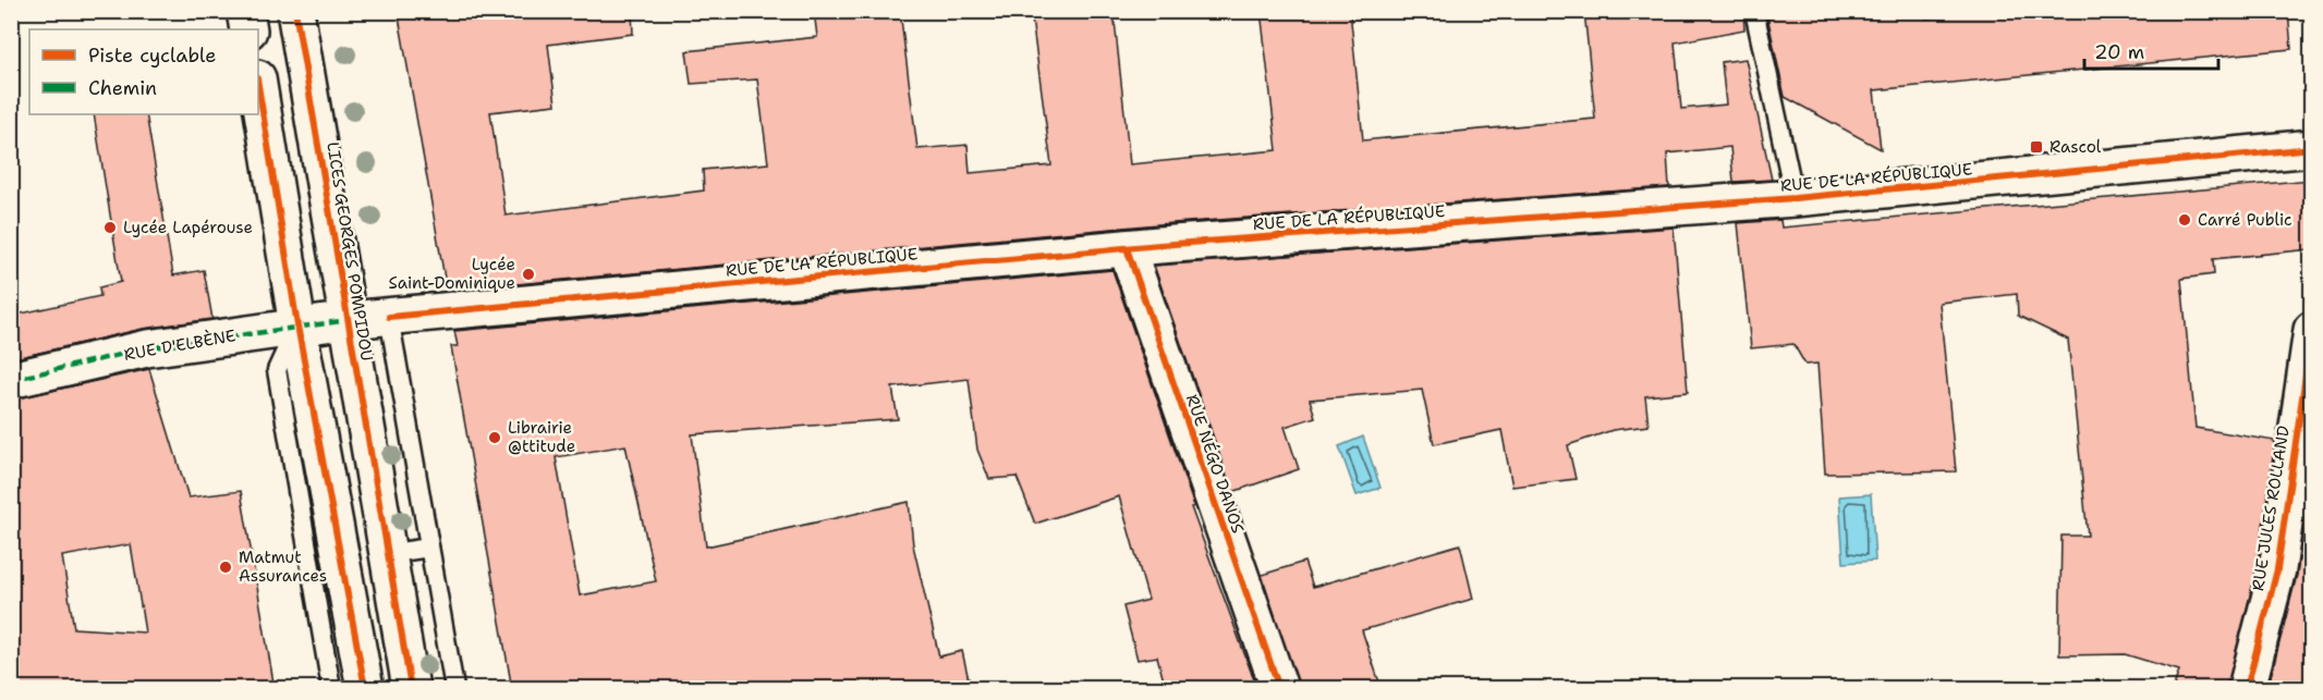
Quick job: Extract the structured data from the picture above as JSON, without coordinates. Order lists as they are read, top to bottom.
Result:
{
  "streets": {
    "main road": [
      "RUE DE LA RÉPUBLIQUE",
      "LICES GEORGES POMPIDOU",
      "RUE D'ELBÈNE",
      "RUE NÉGO DANOS",
      "RUE JULES ROLLAND"
    ]
  },
  "crossings": [
    ["RUE DE LA RÉPUBLIQUE", "LICES GEORGES POMPIDOU"],
    ["RUE DE LA RÉPUBLIQUE", "RUE D'ELBÈNE"],
    ["RUE DE LA RÉPUBLIQUE", "RUE NÉGO DANOS"],
    ["LICES GEORGES POMPIDOU", "RUE D'ELBÈNE"]
  ],
  "places": {
    "transit": ["Rascol"],
    "other": [
      "Carré Public",
      "Lycée Lapérouse",
      "Lycée Saint-Dominique",
      "Librairie @ttitude",
      "Matmut Assurances"
    ]
  },
  "legend": ["Piste cyclable", "Chemin"],
  "scale_bar": "20 m"
}
